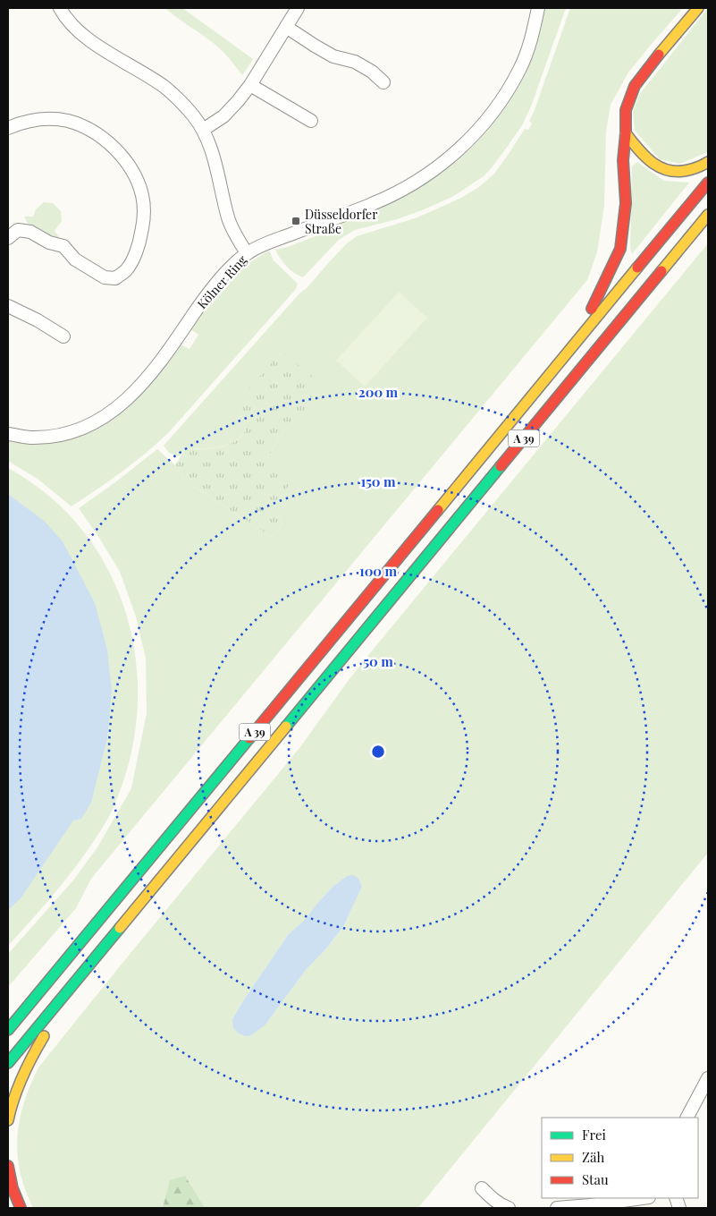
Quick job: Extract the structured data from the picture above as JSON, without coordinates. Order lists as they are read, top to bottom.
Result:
{
  "streets": {
    "highway": ["A 39"],
    "street": ["Kölner Ring"]
  },
  "places": {
    "transit": ["Düsseldorfer Straße"]
  },
  "legend": ["Frei", "Zäh", "Stau"],
  "rings": [
    "200 m",
    "150 m",
    "100 m",
    "50 m"
  ]
}
